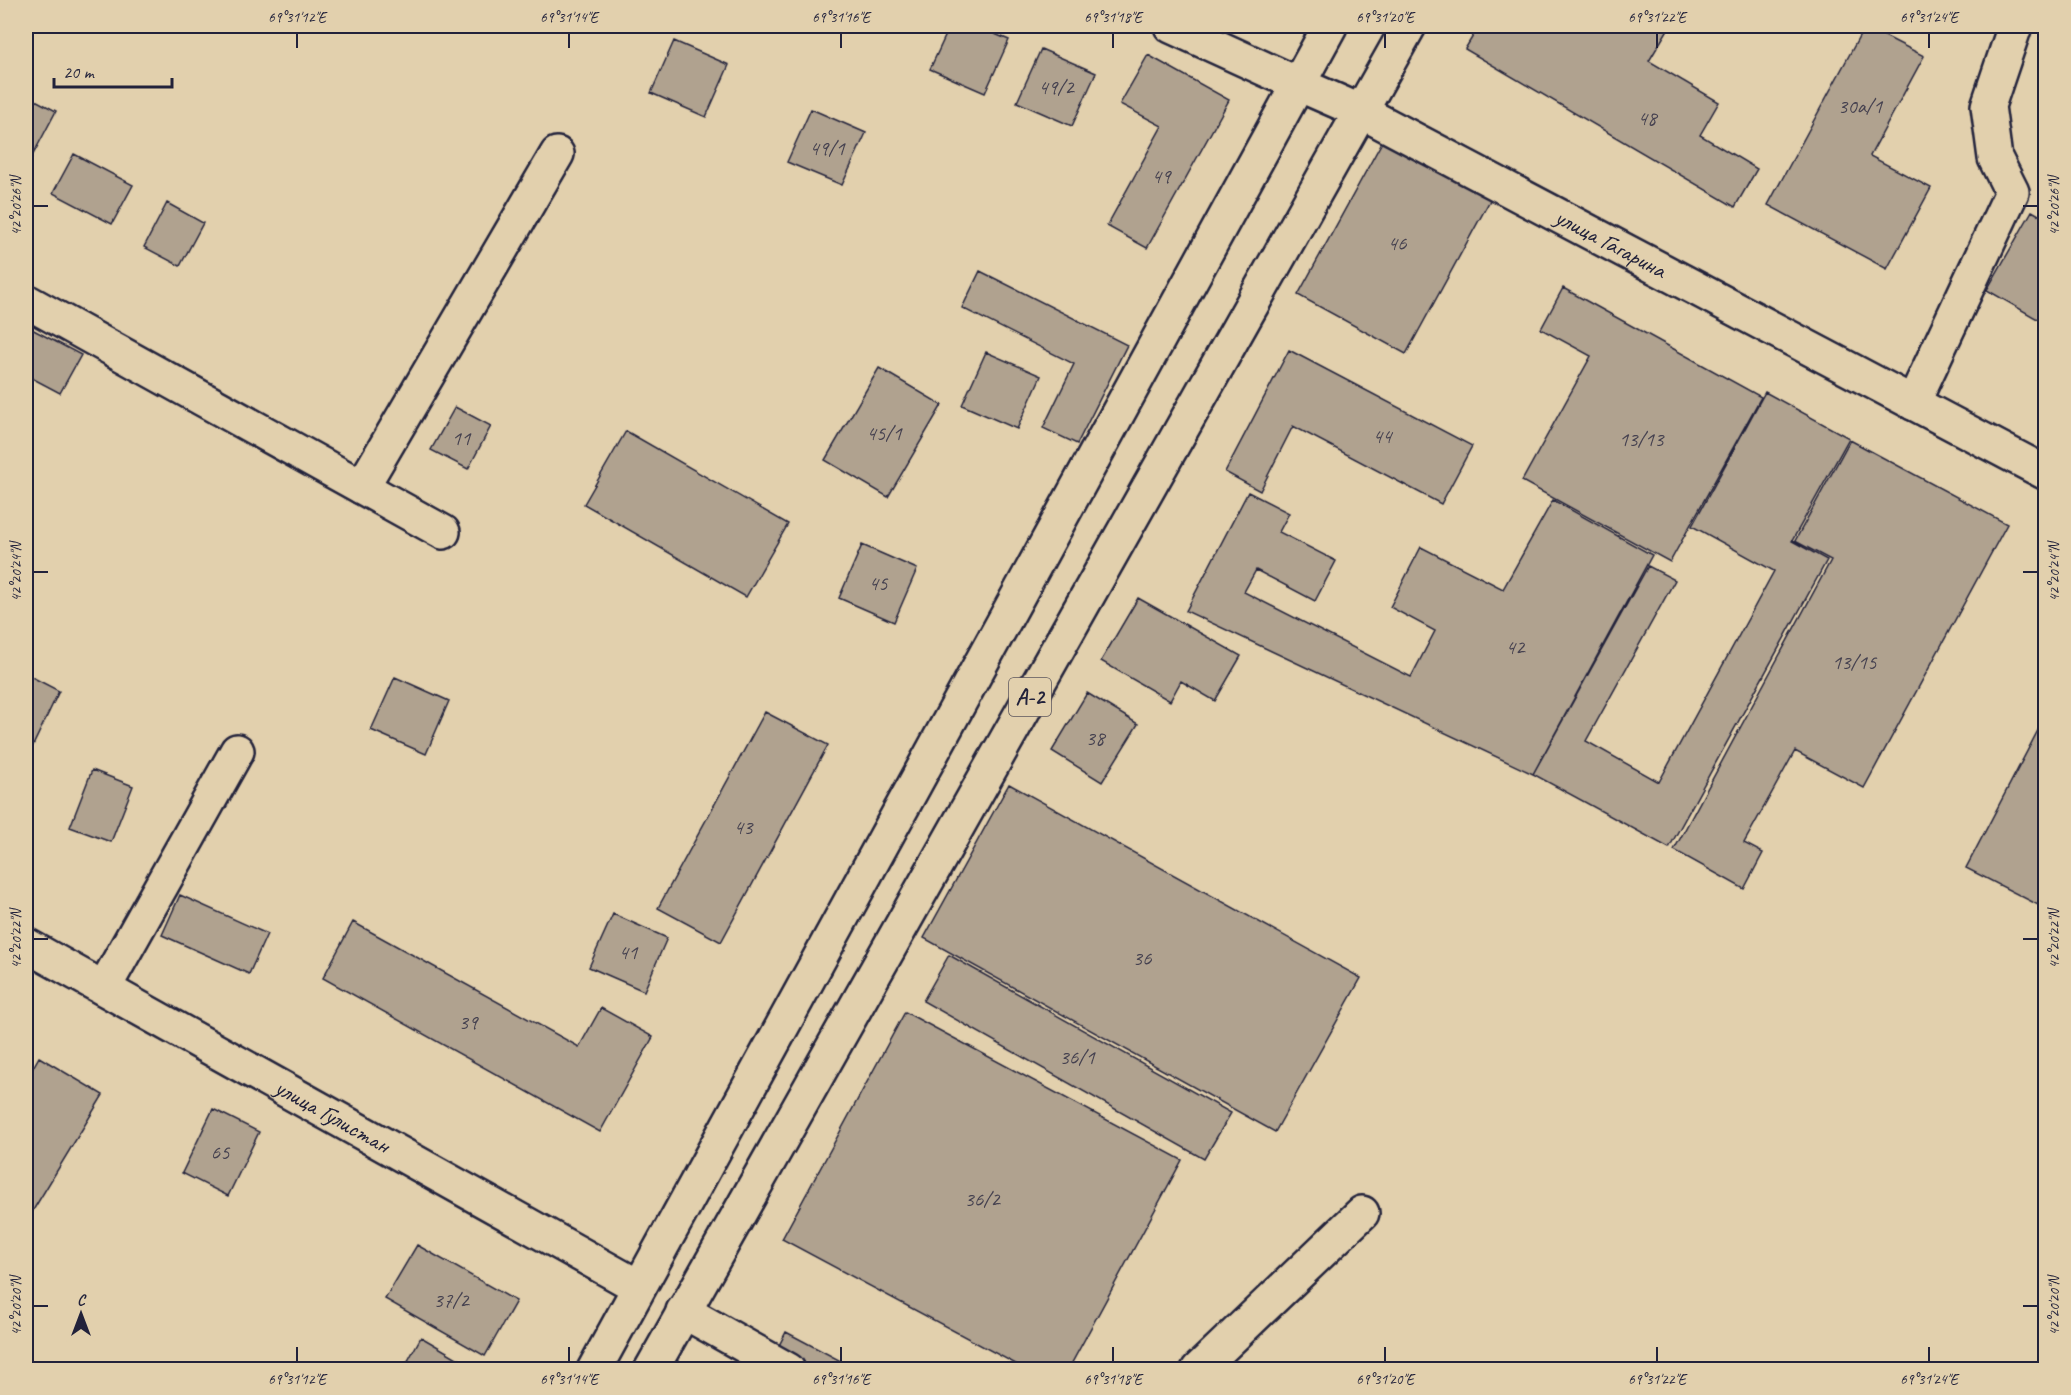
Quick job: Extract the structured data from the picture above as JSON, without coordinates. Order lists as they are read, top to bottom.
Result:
{
  "streets": {
    "main road": ["улица Гагарина", "A-2", "улица Гулистан"]
  },
  "crossings": [
    ["улица Гагарина", "A-2"],
    ["A-2", "улица Гулистан"]
  ],
  "house_numbers": [
    "49/2",
    "30а/1",
    "48",
    "49/1",
    "49",
    "46",
    "45/1",
    "44",
    "11",
    "13/13",
    "45",
    "42",
    "13/15",
    "38",
    "43",
    "41",
    "36",
    "39",
    "36/1",
    "65",
    "36/2",
    "37/2"
  ],
  "scale_bar": "20 m",
  "north": "top",
  "coordinates": [
    "69°31'12\"E",
    "69°31'14\"E",
    "69°31'16\"E",
    "69°31'18\"E",
    "69°31'20\"E",
    "69°31'22\"E",
    "69°31'24\"E",
    "42°20'26\"N",
    "42°20'24\"N",
    "42°20'22\"N",
    "42°20'20\"N"
  ]
}
